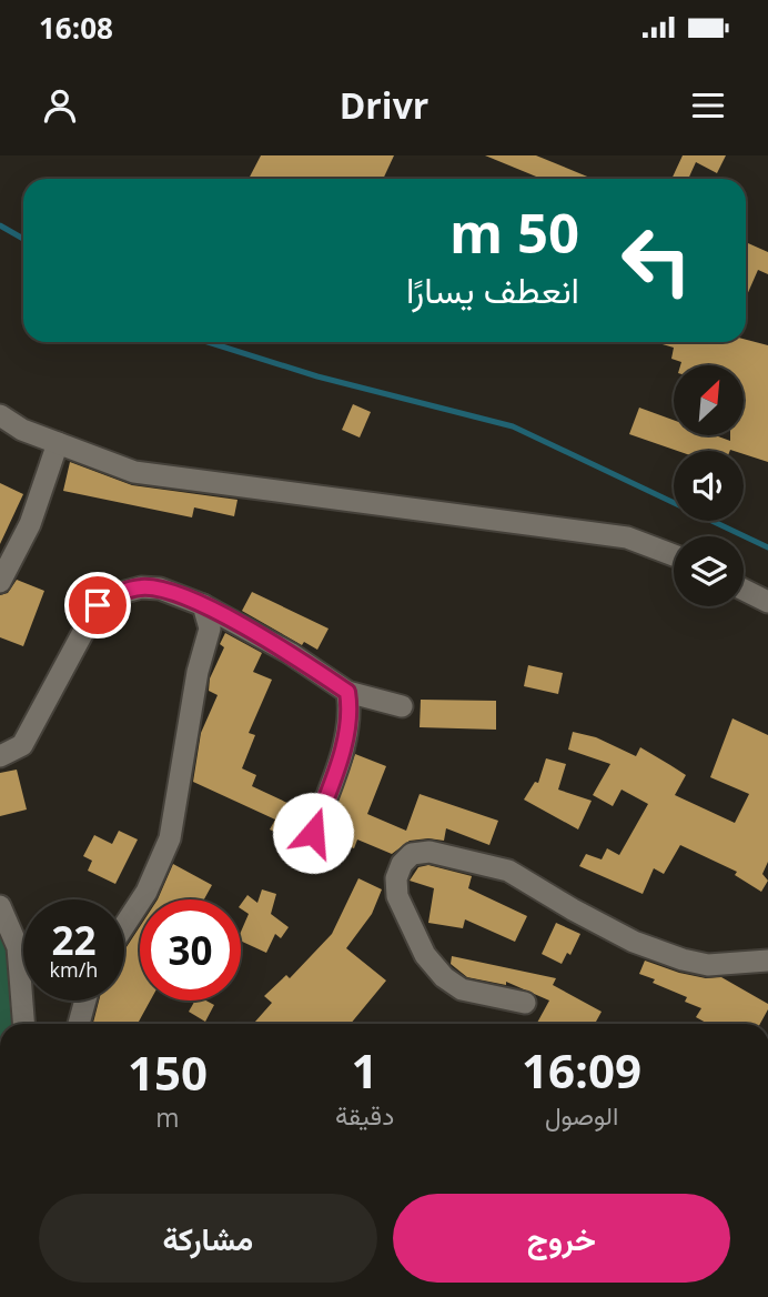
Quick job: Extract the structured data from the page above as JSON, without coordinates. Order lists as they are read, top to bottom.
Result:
{
  "north": "top right",
  "page": {
    "status": "16:08",
    "header": "Drivr",
    "turn": ["50 m", "انعطف يسارًا"],
    "speed": "22 km/h",
    "limit": "30",
    "eta": [
      "16:09",
      "الوصول",
      "1",
      "دقيقة",
      "150",
      "m"
    ],
    "buttons": ["خروج", "مشاركة"]
  }
}
